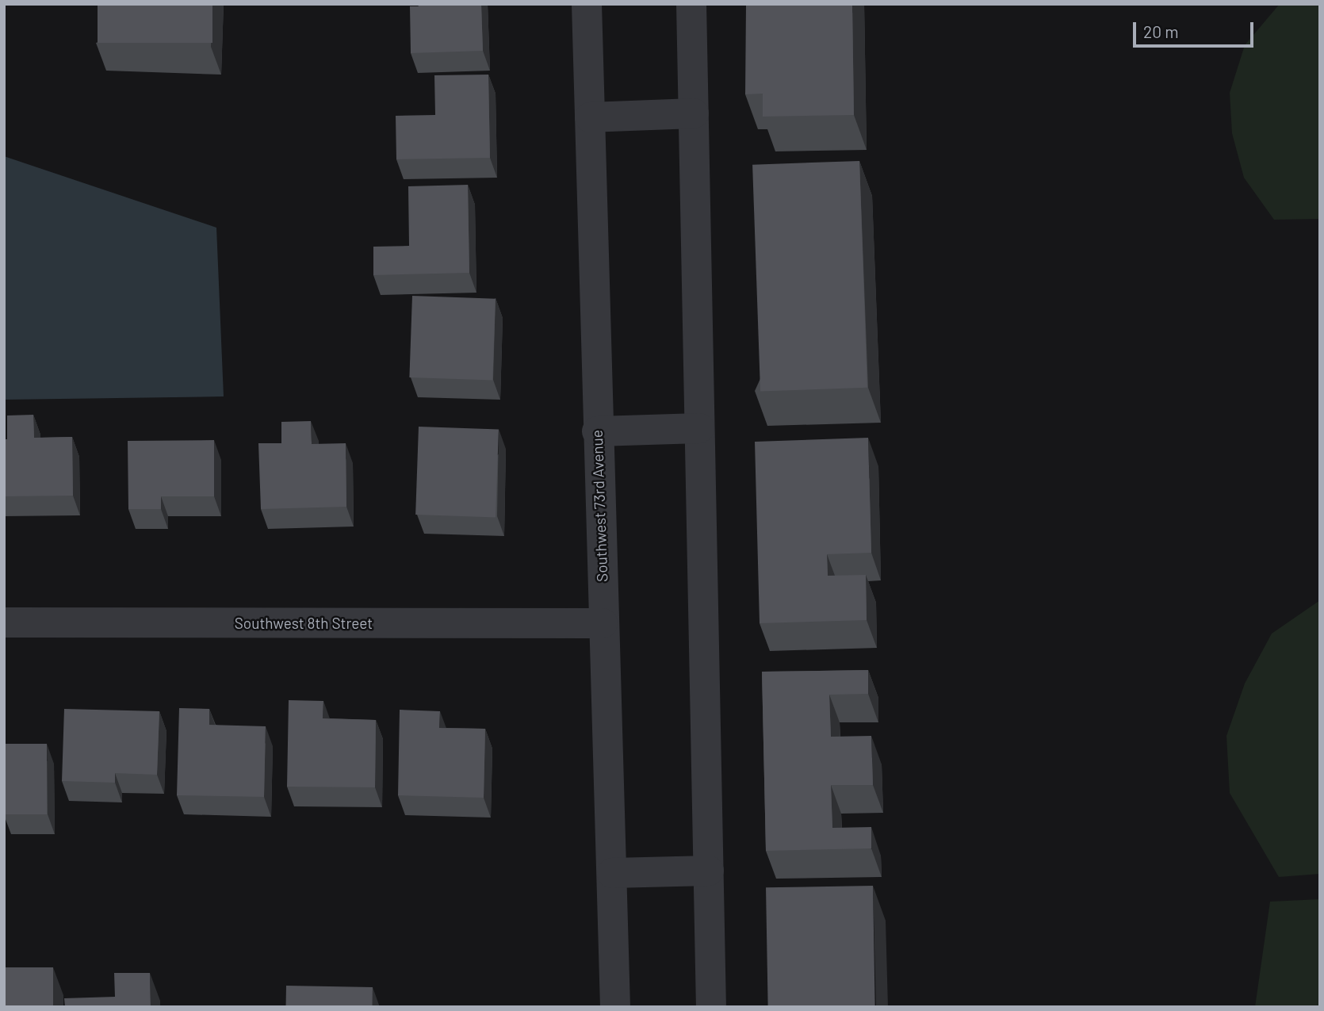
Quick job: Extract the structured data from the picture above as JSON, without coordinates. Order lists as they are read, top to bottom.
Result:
{
  "streets": {
    "street": ["Southwest 73rd Avenue", "Southwest 8th Street"]
  },
  "crossings": [
    ["Southwest 73rd Avenue", "Southwest 8th Street"]
  ],
  "scale_bar": "20 m"
}
